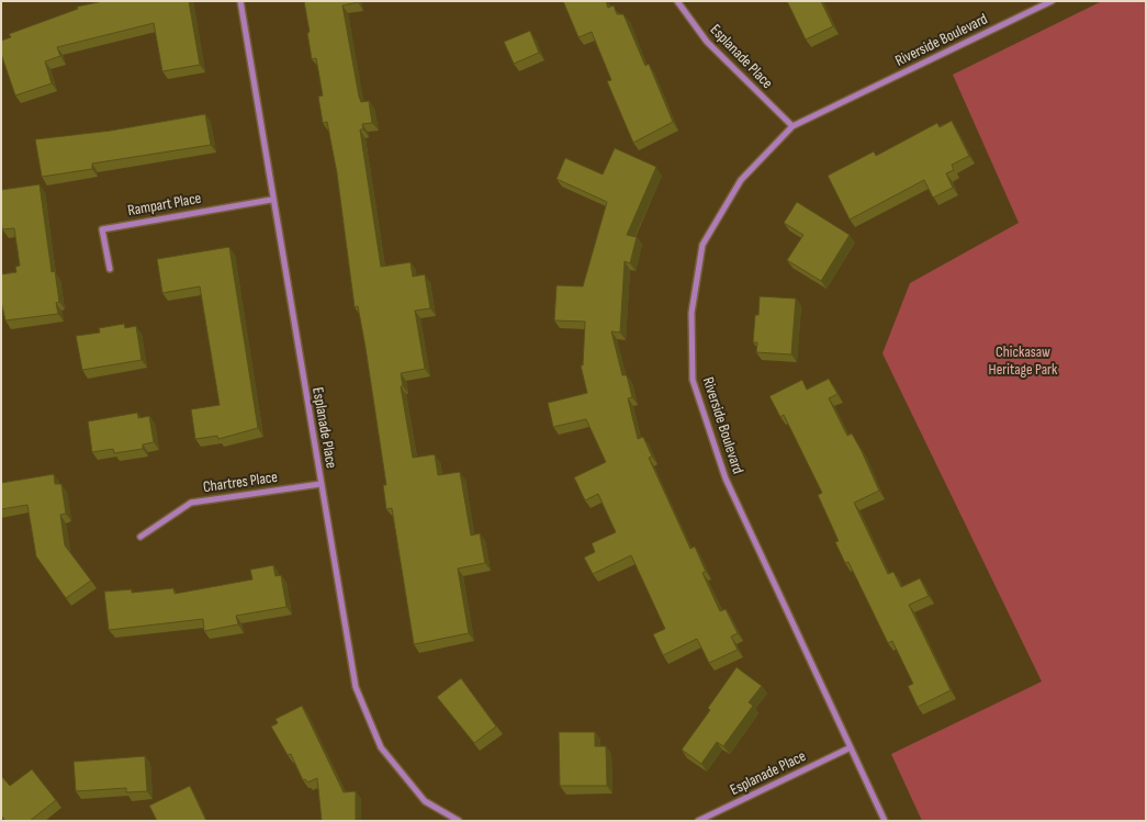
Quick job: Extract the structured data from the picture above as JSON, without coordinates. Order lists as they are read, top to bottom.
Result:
{
  "streets": {
    "street": [
      "Riverside Boulevard",
      "Esplanade Place",
      "Rampart Place",
      "Chartres Place"
    ]
  },
  "crossings": [
    ["Riverside Boulevard", "Esplanade Place"],
    ["Esplanade Place", "Rampart Place"],
    ["Esplanade Place", "Chartres Place"]
  ],
  "parks": ["Chickasaw Heritage Park"]
}
